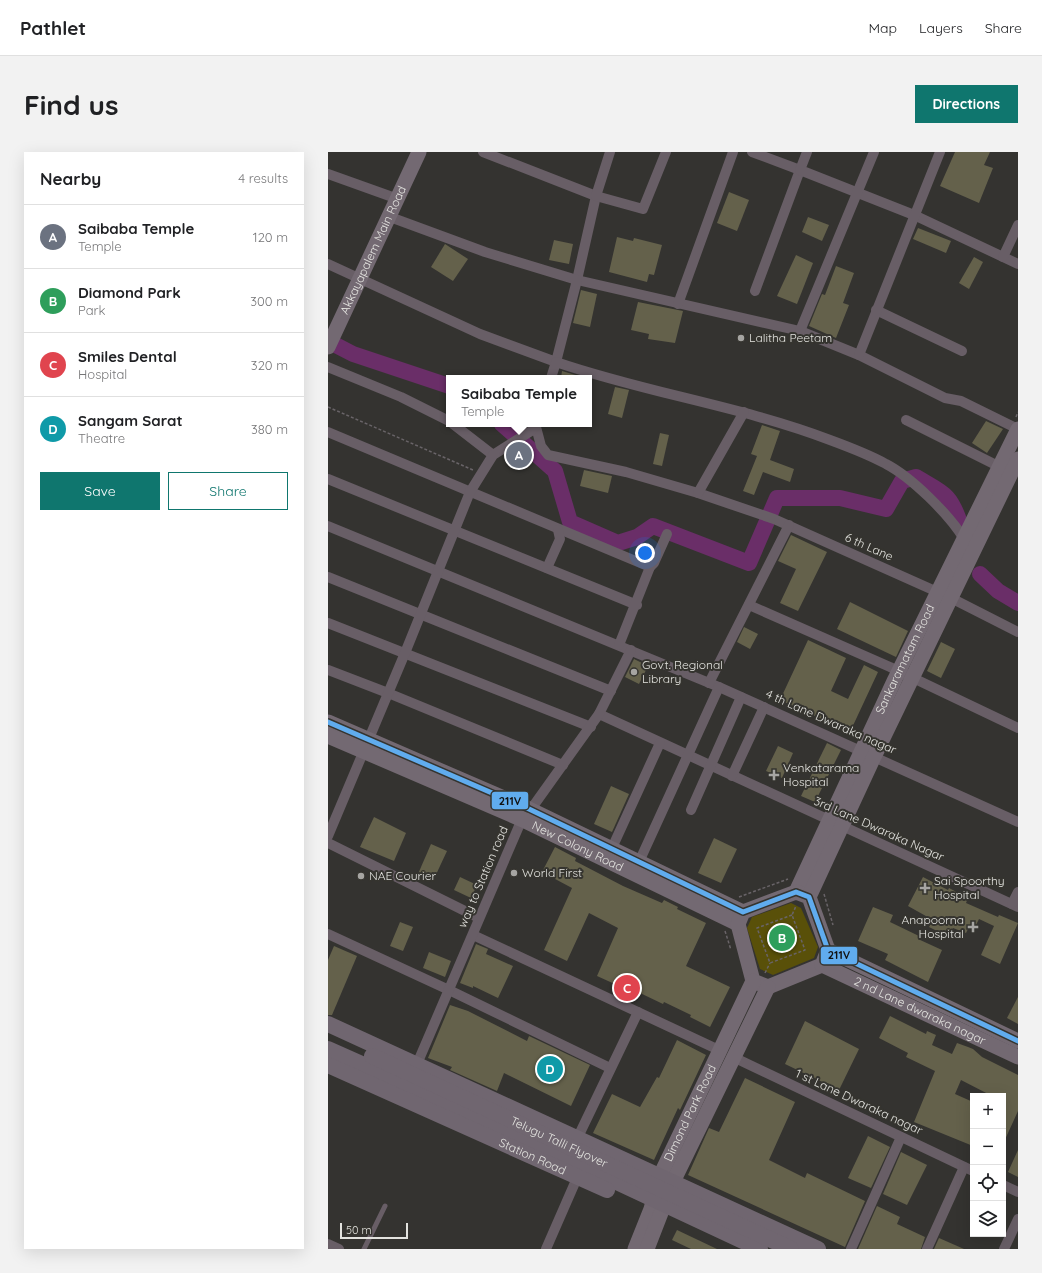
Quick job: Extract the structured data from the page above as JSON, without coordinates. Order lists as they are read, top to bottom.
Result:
{
  "streets": {
    "main road": [
      "Akkayapalem Main Road",
      "Sankaramatam Road",
      "New Colony Road",
      "2 nd Lane dwaraka nagar",
      "Dimond Park Road",
      "Telugu Talli Flyover",
      "Station Road"
    ],
    "street": [
      "6 th Lane",
      "4 th Lane Dwaraka nagar",
      "3rd Lane Dwaraka Nagar",
      "way to Station road",
      "1 st Lane Dwaraka nagar"
    ]
  },
  "crossings": [
    ["6 th Lane", "Sankaramatam Road"],
    ["Sankaramatam Road", "4 th Lane Dwaraka nagar"],
    ["Sankaramatam Road", "3rd Lane Dwaraka Nagar"],
    ["4 th Lane Dwaraka nagar", "way to Station road"],
    ["3rd Lane Dwaraka Nagar", "way to Station road"],
    ["New Colony Road", "way to Station road"],
    ["1 st Lane Dwaraka nagar", "Dimond Park Road"],
    ["Dimond Park Road", "Station Road"]
  ],
  "places": {
    "other": [
      "Lalitha Peetam",
      "Govt. Regional Library",
      "World First",
      "NAE Courier"
    ],
    "health": ["Venkatarama Hospital", "Sai Spoorthy Hospital", "Anapoorna Hospital"]
  },
  "lines": ["transit line 211V"],
  "scale_bar": "50 m",
  "page": {
    "header": "Pathlet",
    "nav": ["Map", "Layers", "Share"],
    "buttons": [
      "Directions",
      ["Save", "Share"]
    ],
    "title": "Find us",
    "heading": ["Nearby", "4 results"],
    "list": [
      {
        "mark": "A",
        "name": "Saibaba Temple",
        "note": "Temple",
        "value": "120 m"
      },
      {
        "mark": "B",
        "name": "Diamond Park",
        "note": "Park",
        "value": "300 m"
      },
      {
        "mark": "C",
        "name": "Smiles Dental",
        "note": "Hospital",
        "value": "320 m"
      },
      {
        "mark": "D",
        "name": "Sangam Sarat",
        "note": "Theatre",
        "value": "380 m"
      }
    ],
    "popup": ["Saibaba Temple", "Temple"],
    "pins": [
      "A",
      "B",
      "C",
      "D"
    ],
    "map_buttons": ["+", "−"],
    "scale": "50 m"
  }
}
